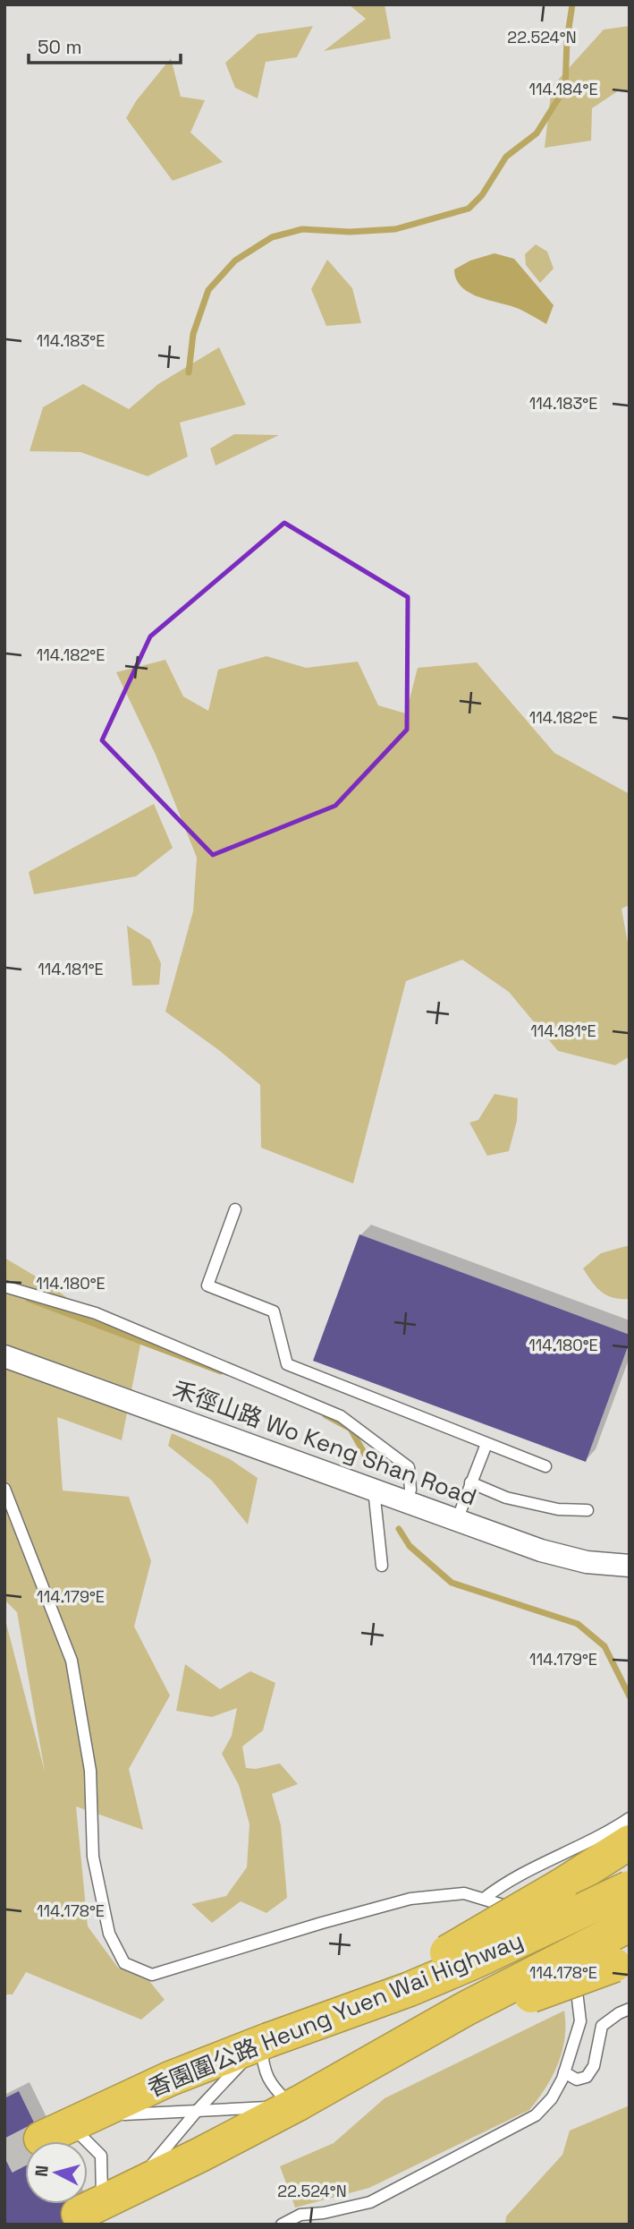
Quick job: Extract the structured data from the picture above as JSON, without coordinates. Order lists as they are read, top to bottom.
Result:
{
  "streets": {
    "highway": ["香園圍公路 Heung Yuen Wai Highway"],
    "street": ["禾徑山路 Wo Keng Shan Road"]
  },
  "scale_bar": "50 m",
  "north": "left",
  "coordinates": [
    "22.524°N",
    "114.184°E",
    "114.183°E",
    "114.182°E",
    "114.181°E",
    "114.180°E",
    "114.179°E",
    "114.178°E"
  ]
}
